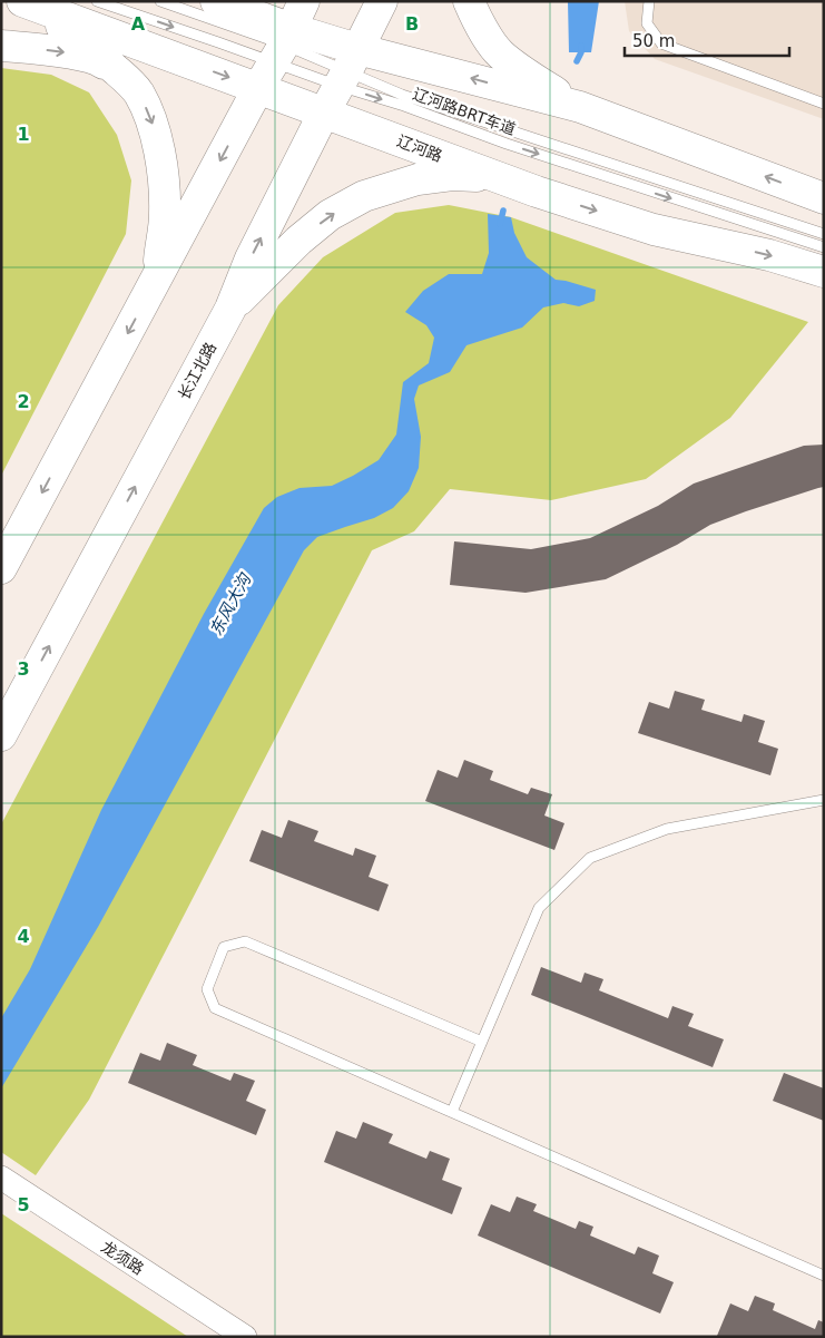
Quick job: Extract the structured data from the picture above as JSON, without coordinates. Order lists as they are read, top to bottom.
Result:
{
  "streets": {
    "main road": ["辽河路", "长江北路"],
    "street": ["龙须路"],
    "lane": ["辽河路BRT车道"]
  },
  "crossings": [
    ["辽河路BRT车道", "长江北路"],
    ["辽河路", "长江北路"]
  ],
  "water": ["东风大沟"],
  "scale_bar": "50 m",
  "grid": {
    "columns": ["A", "B"],
    "rows": [
      "1",
      "2",
      "3",
      "4",
      "5"
    ]
  }
}
